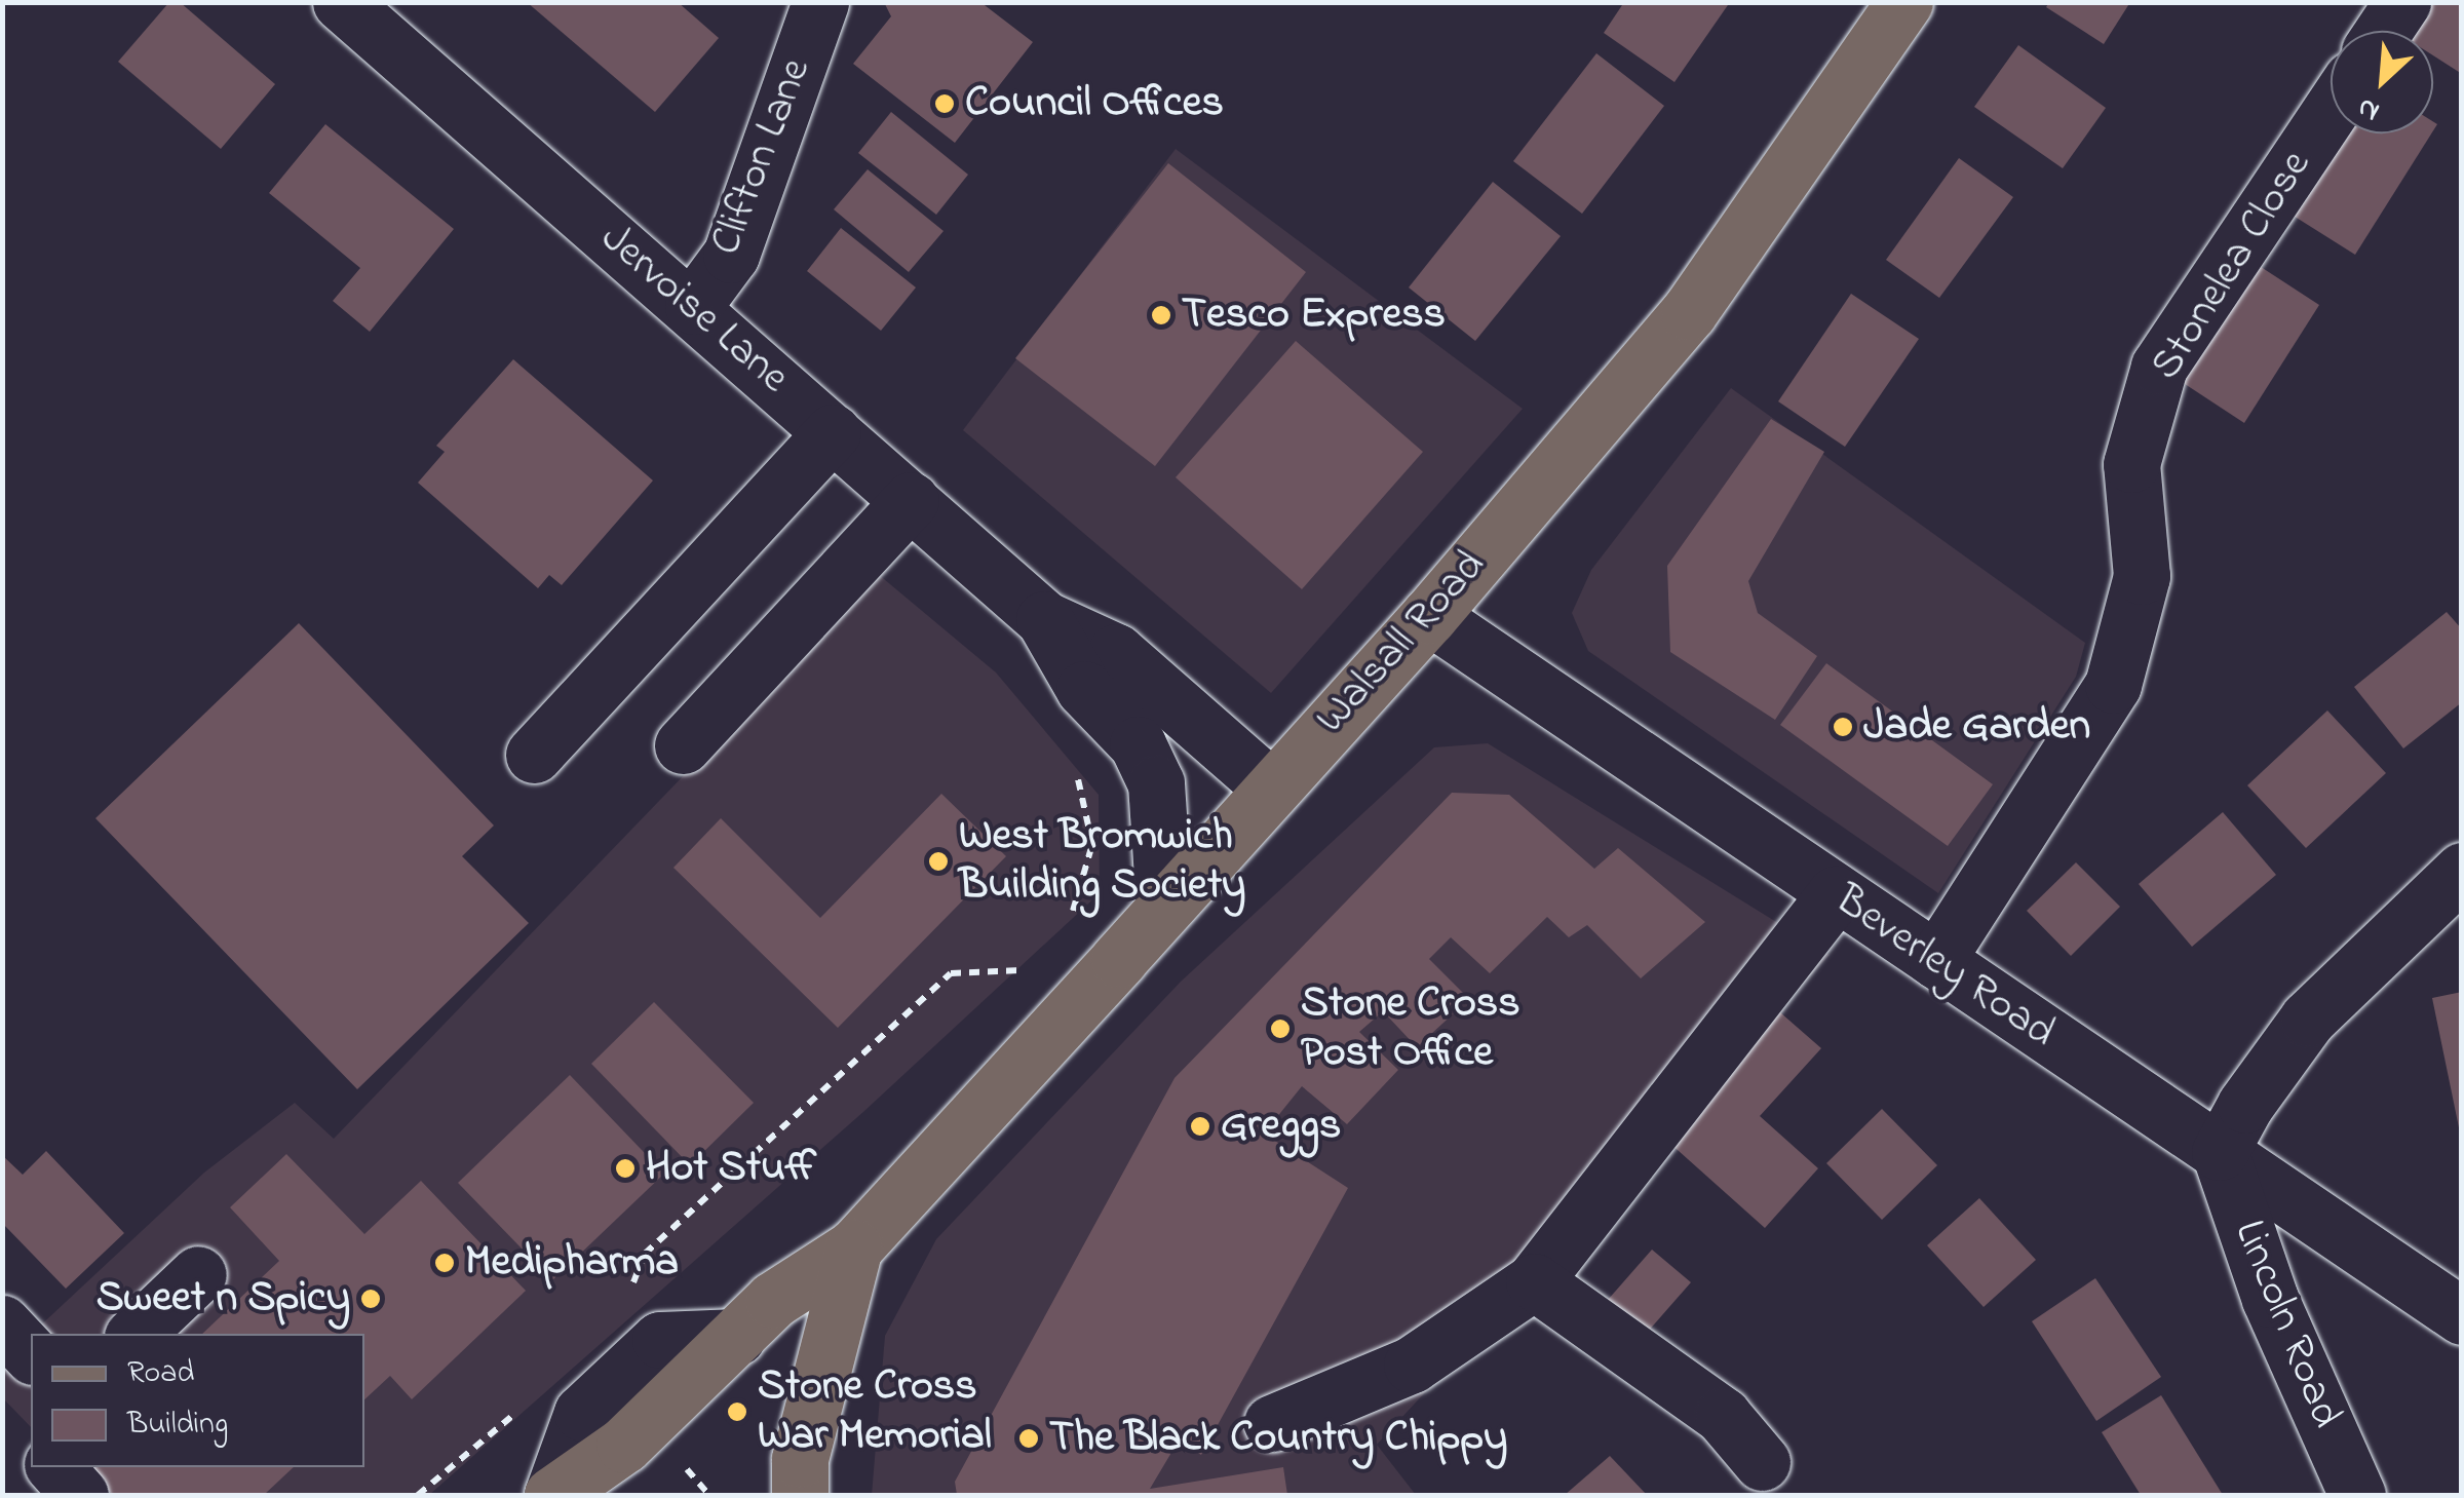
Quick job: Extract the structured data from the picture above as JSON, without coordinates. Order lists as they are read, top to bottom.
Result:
{
  "streets": {
    "main road": ["Walsall Road"],
    "street": [
      "Clifton Lane",
      "Stonelea Close",
      "Jervoise Lane",
      "Beverley Road",
      "Lincoln Road"
    ]
  },
  "crossings": [
    ["Clifton Lane", "Jervoise Lane"],
    ["Stonelea Close", "Beverley Road"],
    ["Jervoise Lane", "Walsall Road"],
    ["Walsall Road", "Beverley Road"],
    ["Beverley Road", "Lincoln Road"]
  ],
  "places": [
    "Council Offices",
    "Tesco Express",
    "Jade Garden",
    "West Bromwich Building Society",
    "Stone Cross Post Office",
    "Greggs",
    "Hot Stuff",
    "Medipharma",
    "Sweet n Spicy",
    "Stone Cross War Memorial",
    "The Black Country Chippy"
  ],
  "legend": ["Road", "Building"],
  "north": "bottom left"
}
